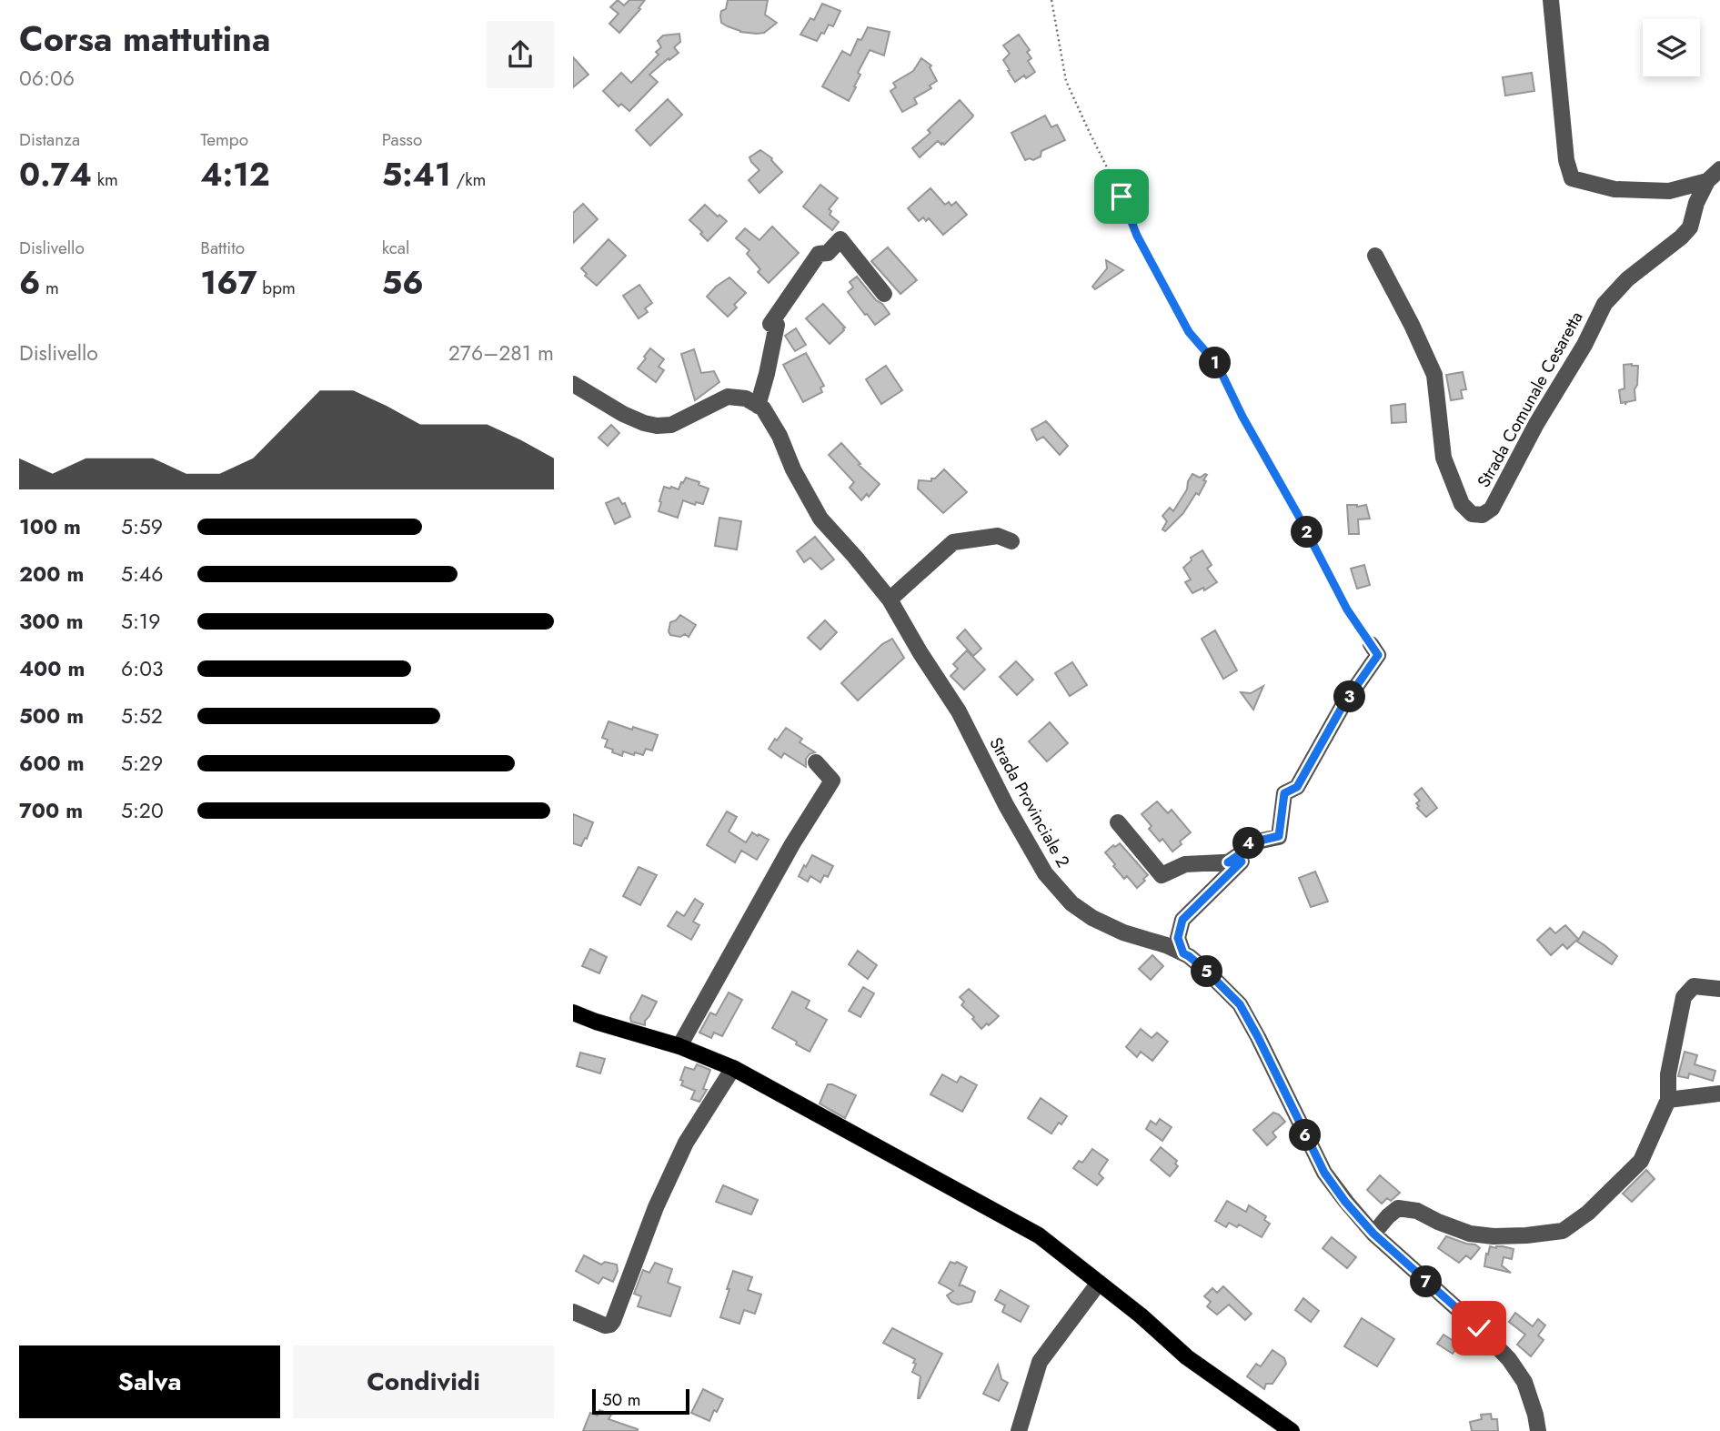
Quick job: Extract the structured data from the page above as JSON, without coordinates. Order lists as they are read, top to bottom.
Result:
{
  "streets": {
    "street": ["Strada Comunale Cesaretta", "Strada Provinciale 2"]
  },
  "scale_bar": "50 m",
  "page": {
    "heading": ["Corsa mattutina", "06:06"],
    "stats": [
      ["Distanza", "0.74 km"],
      ["Tempo", "4:12"],
      ["Passo", "5:41 /km"],
      ["Dislivello", "6 m"],
      ["Battito", "167 bpm"],
      ["kcal", "56"]
    ],
    "chart": ["Dislivello", "276–281 m"],
    "pins": [
      "1",
      "2",
      "3",
      "4",
      "5",
      "6",
      "7"
    ],
    "list": [
      {
        "name": "100 m",
        "note": "5:59"
      },
      {
        "name": "200 m",
        "note": "5:46"
      },
      {
        "name": "300 m",
        "note": "5:19"
      },
      {
        "name": "400 m",
        "note": "6:03"
      },
      {
        "name": "500 m",
        "note": "5:52"
      },
      {
        "name": "600 m",
        "note": "5:29"
      },
      {
        "name": "700 m",
        "note": "5:20"
      }
    ],
    "buttons": ["Salva", "Condividi"],
    "scale": "50 m"
  }
}
